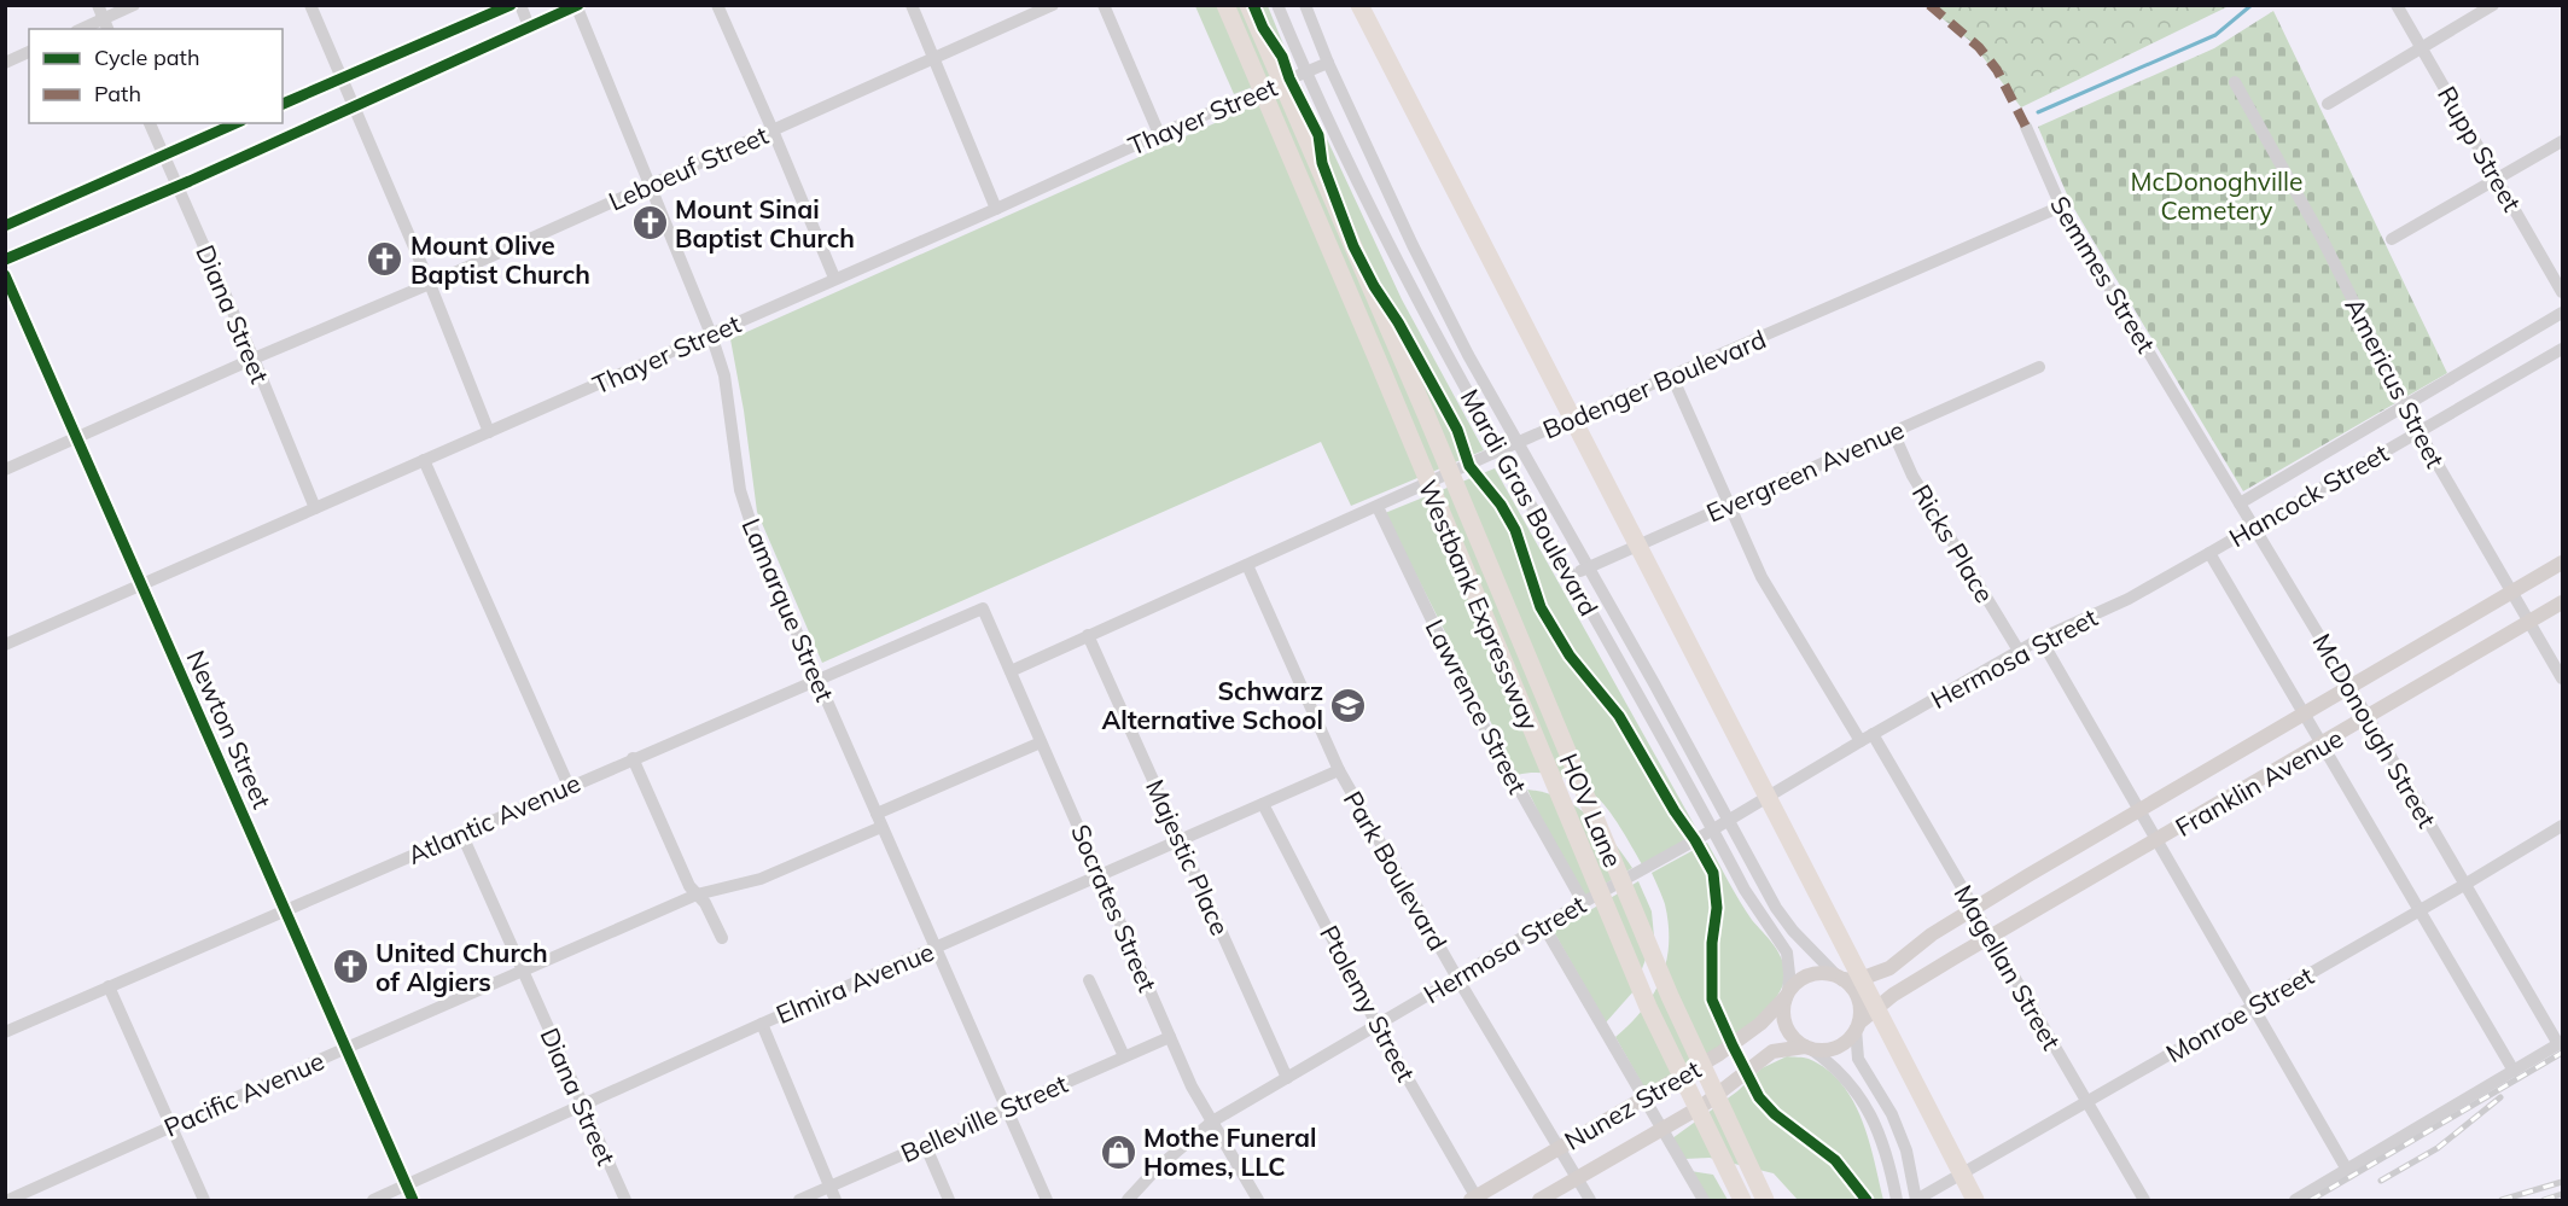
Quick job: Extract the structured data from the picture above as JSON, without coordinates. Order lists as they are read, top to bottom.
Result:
{
  "streets": {
    "highway": ["Westbank Expressway", "HOV Lane"],
    "main road": ["Newton Street", "Franklin Avenue", "Nunez Street"],
    "street": [
      "Thayer Street",
      "Rupp Street",
      "Leboeuf Street",
      "Semmes Street",
      "Diana Street",
      "Americus Street",
      "Bodenger Boulevard",
      "Evergreen Avenue",
      "Hancock Street",
      "Mardi Gras Boulevard",
      "Ricks Place",
      "Lamarque Street",
      "Hermosa Street",
      "Lawrence Street",
      "McDonough Street",
      "Atlantic Avenue",
      "Majestic Place",
      "Park Boulevard",
      "Socrates Street",
      "Magellan Street",
      "Elmira Avenue",
      "Ptolemy Street",
      "Monroe Street",
      "Pacific Avenue",
      "Belleville Street"
    ]
  },
  "crossings": [
    ["Thayer Street", "Diana Street"],
    ["Thayer Street", "Mardi Gras Boulevard"],
    ["Thayer Street", "Lamarque Street"],
    ["Thayer Street", "Newton Street"],
    ["Leboeuf Street", "Diana Street"],
    ["Leboeuf Street", "Lamarque Street"],
    ["Leboeuf Street", "Newton Street"],
    ["Semmes Street", "Bodenger Boulevard"],
    ["Semmes Street", "McDonough Street"],
    ["Diana Street", "Atlantic Avenue"],
    ["Diana Street", "Elmira Avenue"],
    ["Diana Street", "Pacific Avenue"],
    ["Americus Street", "Hancock Street"],
    ["Americus Street", "Franklin Avenue"],
    ["Bodenger Boulevard", "Mardi Gras Boulevard"],
    ["Bodenger Boulevard", "Lawrence Street"],
    ["Bodenger Boulevard", "Majestic Place"],
    ["Bodenger Boulevard", "Park Boulevard"],
    ["Bodenger Boulevard", "Socrates Street"],
    ["Evergreen Avenue", "Mardi Gras Boulevard"],
    ["Evergreen Avenue", "Ricks Place"],
    ["Hancock Street", "Hermosa Street"],
    ["Hancock Street", "McDonough Street"],
    ["Mardi Gras Boulevard", "Hermosa Street"],
    ["Mardi Gras Boulevard", "Franklin Avenue"],
    ["Mardi Gras Boulevard", "Nunez Street"],
    ["Ricks Place", "Hermosa Street"],
    ["Lamarque Street", "Atlantic Avenue"],
    ["Lamarque Street", "Elmira Avenue"],
    ["Lamarque Street", "Pacific Avenue"],
    ["Lamarque Street", "Belleville Street"],
    ["Hermosa Street", "Lawrence Street"],
    ["Hermosa Street", "Majestic Place"],
    ["Hermosa Street", "Park Boulevard"],
    ["Hermosa Street", "Socrates Street"],
    ["Hermosa Street", "Magellan Street"],
    ["Hermosa Street", "Ptolemy Street"],
    ["Newton Street", "Atlantic Avenue"],
    ["Newton Street", "Elmira Avenue"],
    ["Newton Street", "Pacific Avenue"],
    ["McDonough Street", "Franklin Avenue"],
    ["McDonough Street", "Monroe Street"],
    ["Franklin Avenue", "Magellan Street"],
    ["Franklin Avenue", "Nunez Street"],
    ["Atlantic Avenue", "Socrates Street"],
    ["Majestic Place", "Elmira Avenue"],
    ["Park Boulevard", "Elmira Avenue"],
    ["Park Boulevard", "Nunez Street"],
    ["Socrates Street", "Elmira Avenue"],
    ["Socrates Street", "Pacific Avenue"],
    ["Socrates Street", "Belleville Street"],
    ["Magellan Street", "Monroe Street"],
    ["Elmira Avenue", "Ptolemy Street"],
    ["Ptolemy Street", "Nunez Street"]
  ],
  "parks": ["McDonoghville Cemetery"],
  "places": {
    "church": ["Mount Sinai Baptist Church", "Mount Olive Baptist Church", "United Church of Algiers"],
    "school or university": ["Schwarz Alternative School"],
    "shop": ["Mothe Funeral Homes, LLC"]
  },
  "legend": ["Cycle path", "Path"]
}
